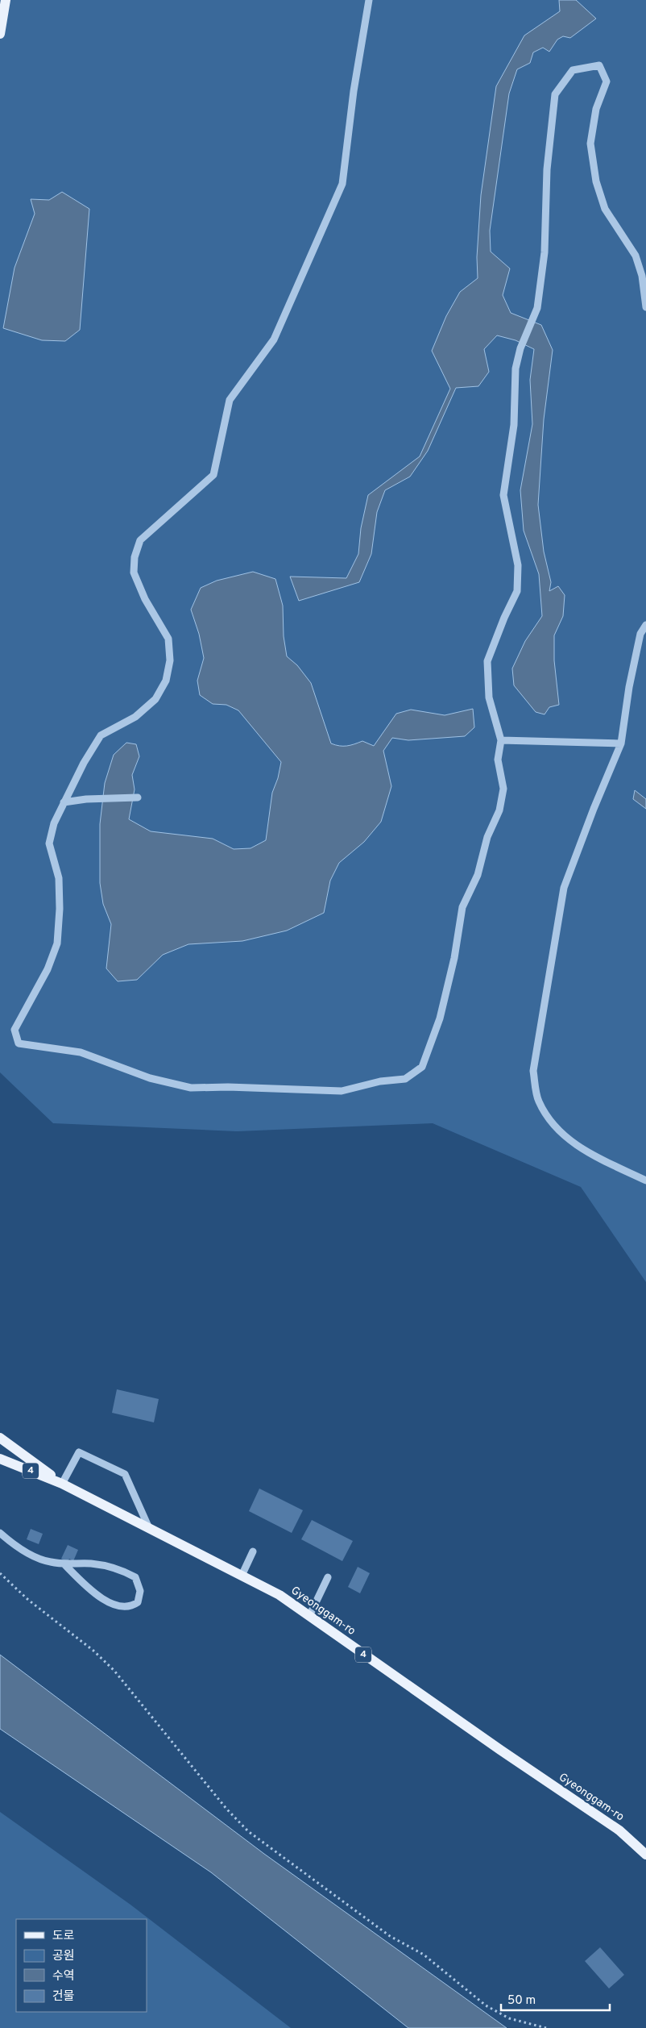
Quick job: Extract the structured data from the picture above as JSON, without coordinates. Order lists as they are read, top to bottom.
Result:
{
  "streets": {
    "main road": ["4", "Gyeonggam-ro"]
  },
  "legend": [
    "도로",
    "공원",
    "수역",
    "건물"
  ],
  "scale_bar": "50 m"
}
